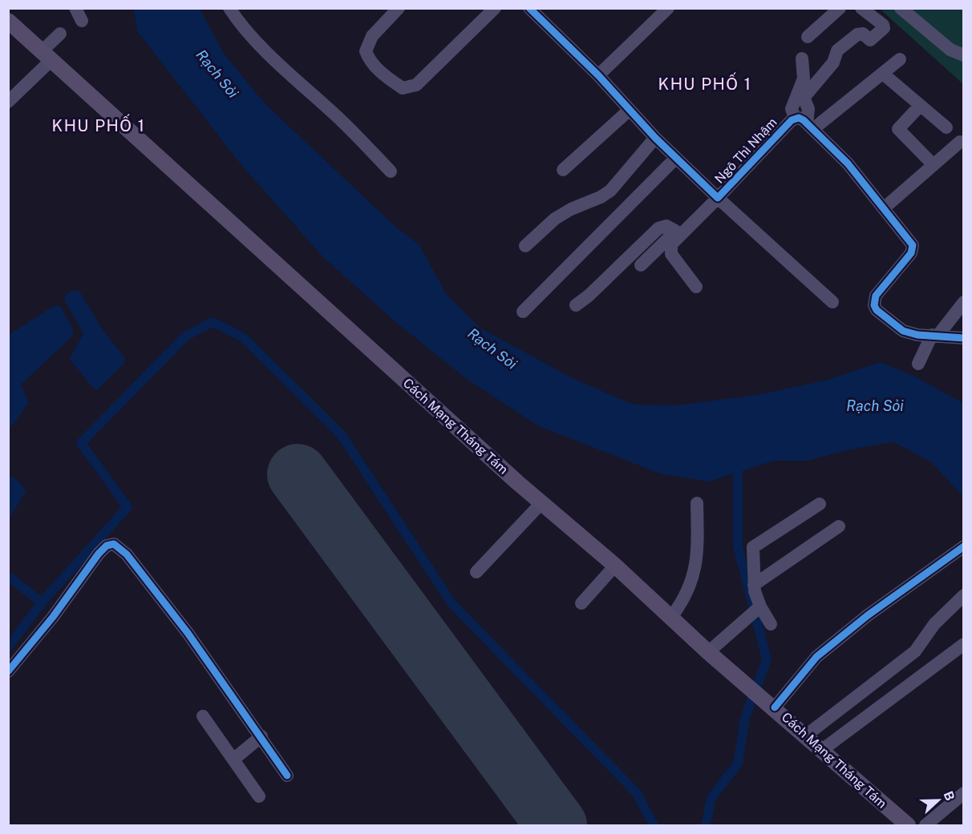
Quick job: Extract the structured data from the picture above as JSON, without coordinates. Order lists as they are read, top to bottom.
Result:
{
  "streets": {
    "main road": ["Cách Mạng Tháng Tám"],
    "street": ["Ngô Thì Nhậm"]
  },
  "districts": ["KHU PHỐ 1", "KHU PHỐ 1"],
  "water": ["Rạch Sỏi"],
  "north": "right"
}
